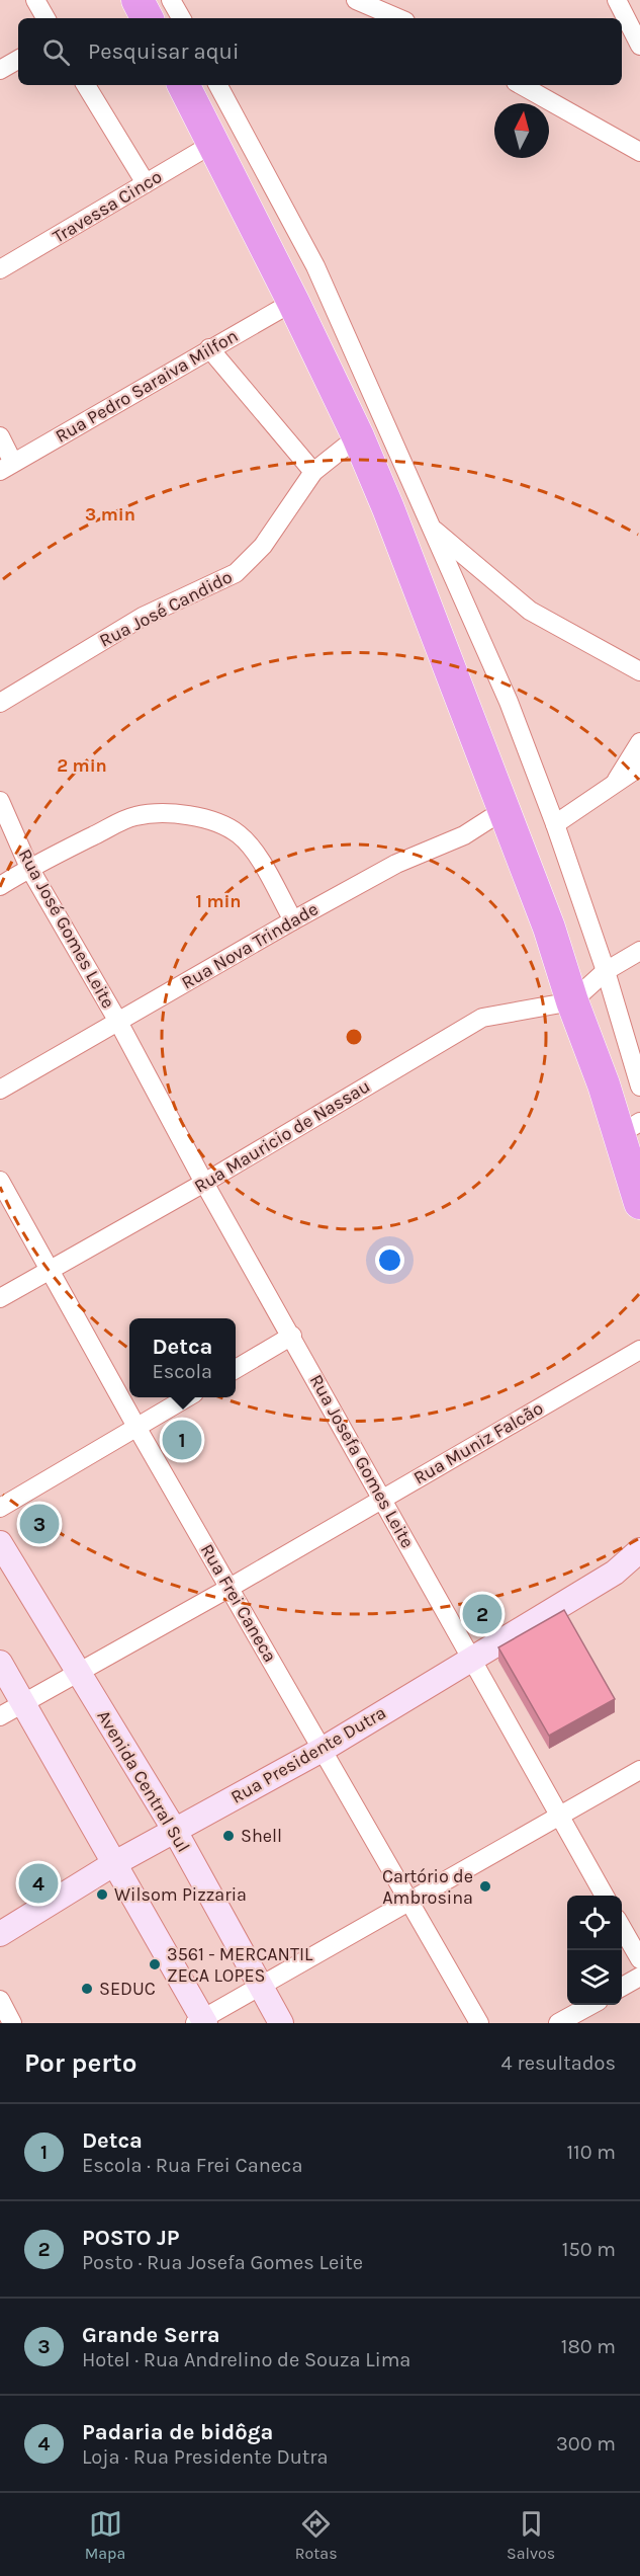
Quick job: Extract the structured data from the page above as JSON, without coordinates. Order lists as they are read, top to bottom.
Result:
{
  "streets": {
    "main road": ["Rua Presidente Dutra", "Avenida Central Sul"],
    "street": [
      "Travessa Cinco",
      "Rua Pedro Saraiva Milfon",
      "Rua José Candido",
      "Rua José Gomes Leite",
      "Rua Nova Trindade",
      "Rua Mauricio de Nassau",
      "Rua Muniz Falcão",
      "Rua Josefa Gomes Leite",
      "Rua Frei Caneca"
    ]
  },
  "crossings": [
    ["Rua José Gomes Leite", "Rua Nova Trindade"],
    ["Rua José Gomes Leite", "Rua Josefa Gomes Leite"],
    ["Rua Nova Trindade", "Rua Josefa Gomes Leite"],
    ["Rua Mauricio de Nassau", "Rua Josefa Gomes Leite"],
    ["Rua Mauricio de Nassau", "Rua Frei Caneca"],
    ["Rua Muniz Falcão", "Rua Josefa Gomes Leite"],
    ["Rua Muniz Falcão", "Rua Frei Caneca"],
    ["Rua Muniz Falcão", "Avenida Central Sul"],
    ["Rua Josefa Gomes Leite", "Rua Presidente Dutra"],
    ["Rua Frei Caneca", "Rua Presidente Dutra"],
    ["Rua Presidente Dutra", "Avenida Central Sul"]
  ],
  "places": [
    "Shell",
    "Cartório de Ambrosina",
    "Wilsom Pizzaria",
    "3561 - MERCANTIL ZECA LOPES",
    "SEDUC"
  ],
  "north": "top",
  "page": {
    "search": "Pesquisar aqui",
    "popup": ["Detca", "Escola"],
    "pins": [
      "1",
      "3",
      "2",
      "4"
    ],
    "heading": ["Por perto", "4 resultados"],
    "list": [
      {
        "mark": "1",
        "name": "Detca",
        "note": "Escola · Rua Frei Caneca",
        "value": "110 m"
      },
      {
        "mark": "2",
        "name": "POSTO JP",
        "note": "Posto · Rua Josefa Gomes Leite",
        "value": "150 m"
      },
      {
        "mark": "3",
        "name": "Grande Serra",
        "note": "Hotel · Rua Andrelino de Souza Lima",
        "value": "180 m"
      },
      {
        "mark": "4",
        "name": "Padaria de bidôga",
        "note": "Loja · Rua Presidente Dutra",
        "value": "300 m"
      }
    ],
    "nav": ["Mapa", "Rotas", "Salvos"]
  },
  "rings": ["3 min", "2 min", "1 min"]
}
